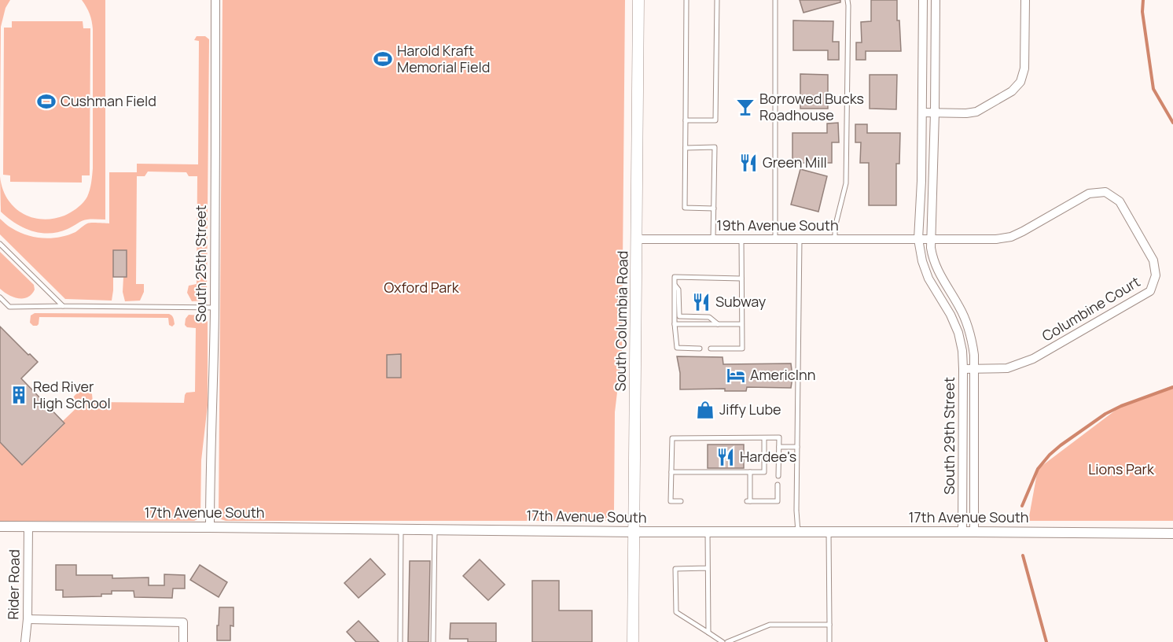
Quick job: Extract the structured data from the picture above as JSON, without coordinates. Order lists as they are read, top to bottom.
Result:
{
  "streets": {
    "main road": ["South Columbia Road"],
    "street": [
      "19th Avenue South",
      "South 25th Street",
      "Columbine Court",
      "South 29th Street",
      "17th Avenue South",
      "Rider Road"
    ]
  },
  "crossings": [
    ["19th Avenue South", "South Columbia Road"],
    ["19th Avenue South", "South 29th Street"],
    ["South 25th Street", "17th Avenue South"],
    ["Columbine Court", "South 29th Street"],
    ["South Columbia Road", "17th Avenue South"],
    ["South 29th Street", "17th Avenue South"],
    ["17th Avenue South", "Rider Road"]
  ],
  "parks": ["Oxford Park", "Lions Park"],
  "places": {
    "sports": ["Harold Kraft Memorial Field", "Cushman Field"],
    "bar": ["Borrowed Bucks Roadhouse"],
    "restaurant": ["Green Mill", "Subway", "Hardee's"],
    "hotel": ["AmericInn"],
    "building": ["Red River High School"],
    "shop": ["Jiffy Lube"]
  }
}
